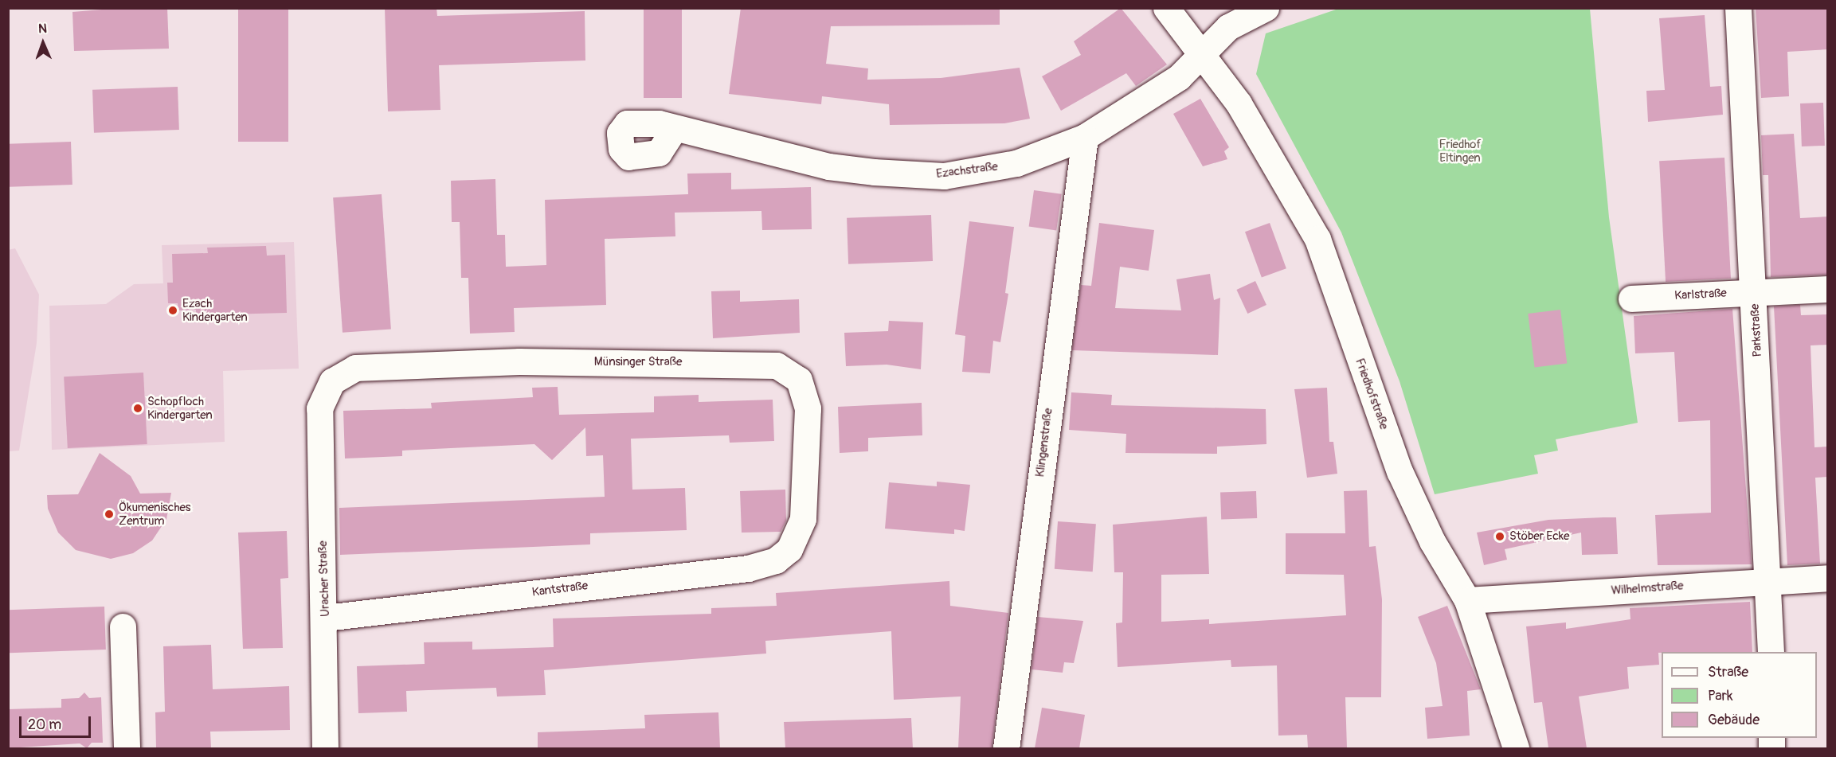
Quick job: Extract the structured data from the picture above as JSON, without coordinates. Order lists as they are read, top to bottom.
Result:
{
  "streets": {
    "street": [
      "Ezachstraße",
      "Karlstraße",
      "Parkstraße",
      "Münsinger Straße",
      "Friedhofstraße",
      "Klingenstraße",
      "Uracher Straße",
      "Wilhelmstraße",
      "Kantstraße"
    ]
  },
  "crossings": [
    ["Ezachstraße", "Friedhofstraße"],
    ["Ezachstraße", "Klingenstraße"],
    ["Karlstraße", "Parkstraße"],
    ["Parkstraße", "Wilhelmstraße"],
    ["Münsinger Straße", "Uracher Straße"],
    ["Münsinger Straße", "Kantstraße"],
    ["Friedhofstraße", "Wilhelmstraße"],
    ["Uracher Straße", "Kantstraße"]
  ],
  "parks": ["Friedhof Eltingen"],
  "places": [
    "Ezach Kindergarten",
    "Schopfloch Kindergarten",
    "Ökumenisches Zentrum",
    "Stöber Ecke"
  ],
  "legend": ["Straße", "Park", "Gebäude"],
  "scale_bar": "20 m",
  "north": "top"
}
